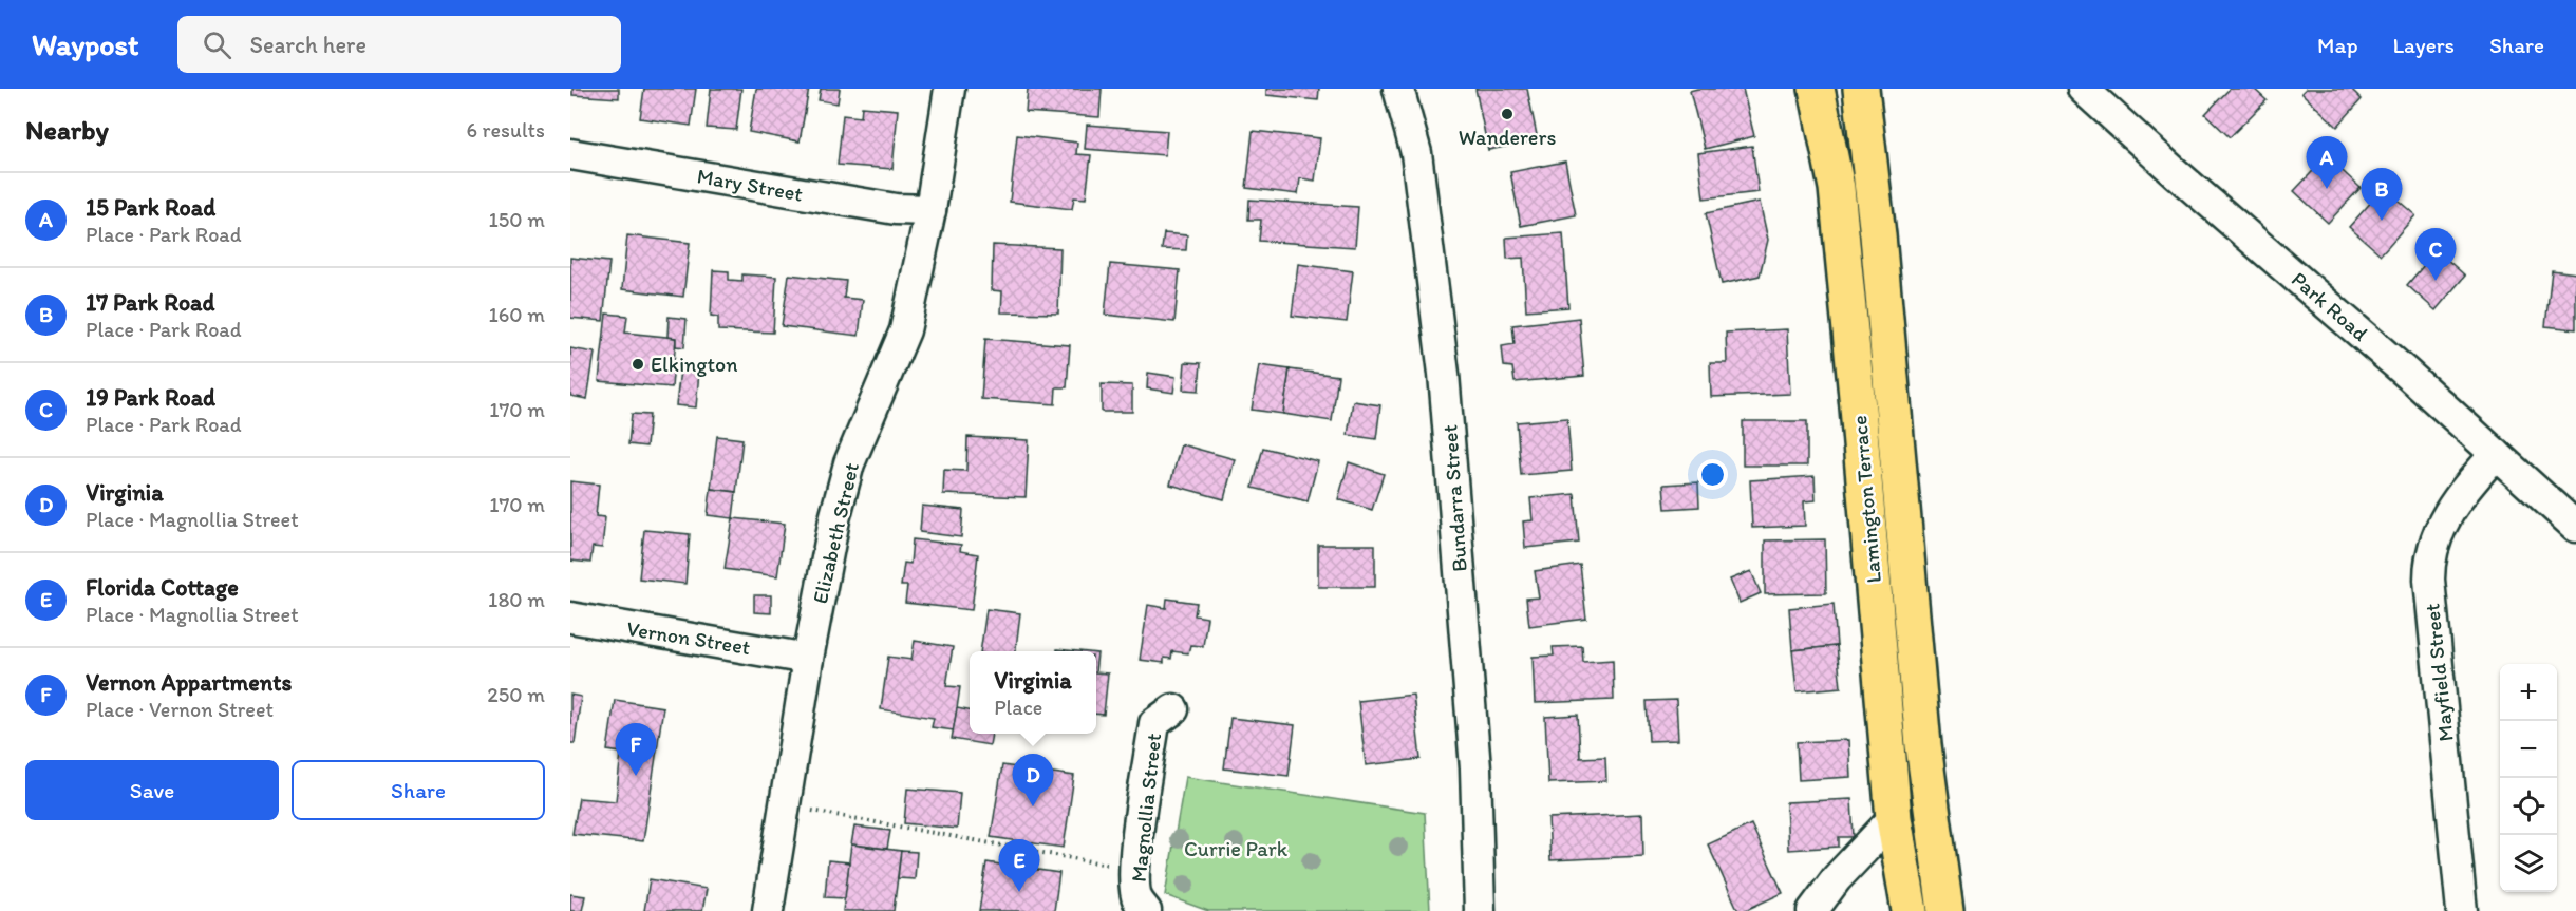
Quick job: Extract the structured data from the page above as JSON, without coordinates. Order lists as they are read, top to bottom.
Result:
{
  "streets": {
    "highway": ["Lamington Terrace"],
    "street": [
      "Mary Street",
      "Park Road",
      "Bundarra Street",
      "Elizabeth Street",
      "Vernon Street",
      "Mayfield Street",
      "Magnollia Street"
    ]
  },
  "crossings": [
    ["Mary Street", "Elizabeth Street"],
    ["Park Road", "Mayfield Street"],
    ["Elizabeth Street", "Vernon Street"]
  ],
  "parks": ["Currie Park"],
  "places": ["Wanderers", "Elkington"],
  "page": {
    "header": "Waypost",
    "search": "Search here",
    "nav": ["Map", "Layers", "Share"],
    "heading": ["Nearby", "6 results"],
    "pins": [
      "A",
      "B",
      "C",
      "F",
      "D",
      "E"
    ],
    "list": [
      {
        "mark": "A",
        "name": "15 Park Road",
        "note": "Place · Park Road",
        "value": "150 m"
      },
      {
        "mark": "B",
        "name": "17 Park Road",
        "note": "Place · Park Road",
        "value": "160 m"
      },
      {
        "mark": "C",
        "name": "19 Park Road",
        "note": "Place · Park Road",
        "value": "170 m"
      },
      {
        "mark": "D",
        "name": "Virginia",
        "note": "Place · Magnollia Street",
        "value": "170 m"
      },
      {
        "mark": "E",
        "name": "Florida Cottage",
        "note": "Place · Magnollia Street",
        "value": "180 m"
      },
      {
        "mark": "F",
        "name": "Vernon Appartments",
        "note": "Place · Vernon Street",
        "value": "250 m"
      }
    ],
    "popup": ["Virginia", "Place"],
    "map_buttons": ["+", "−"],
    "buttons": ["Save", "Share"]
  }
}
